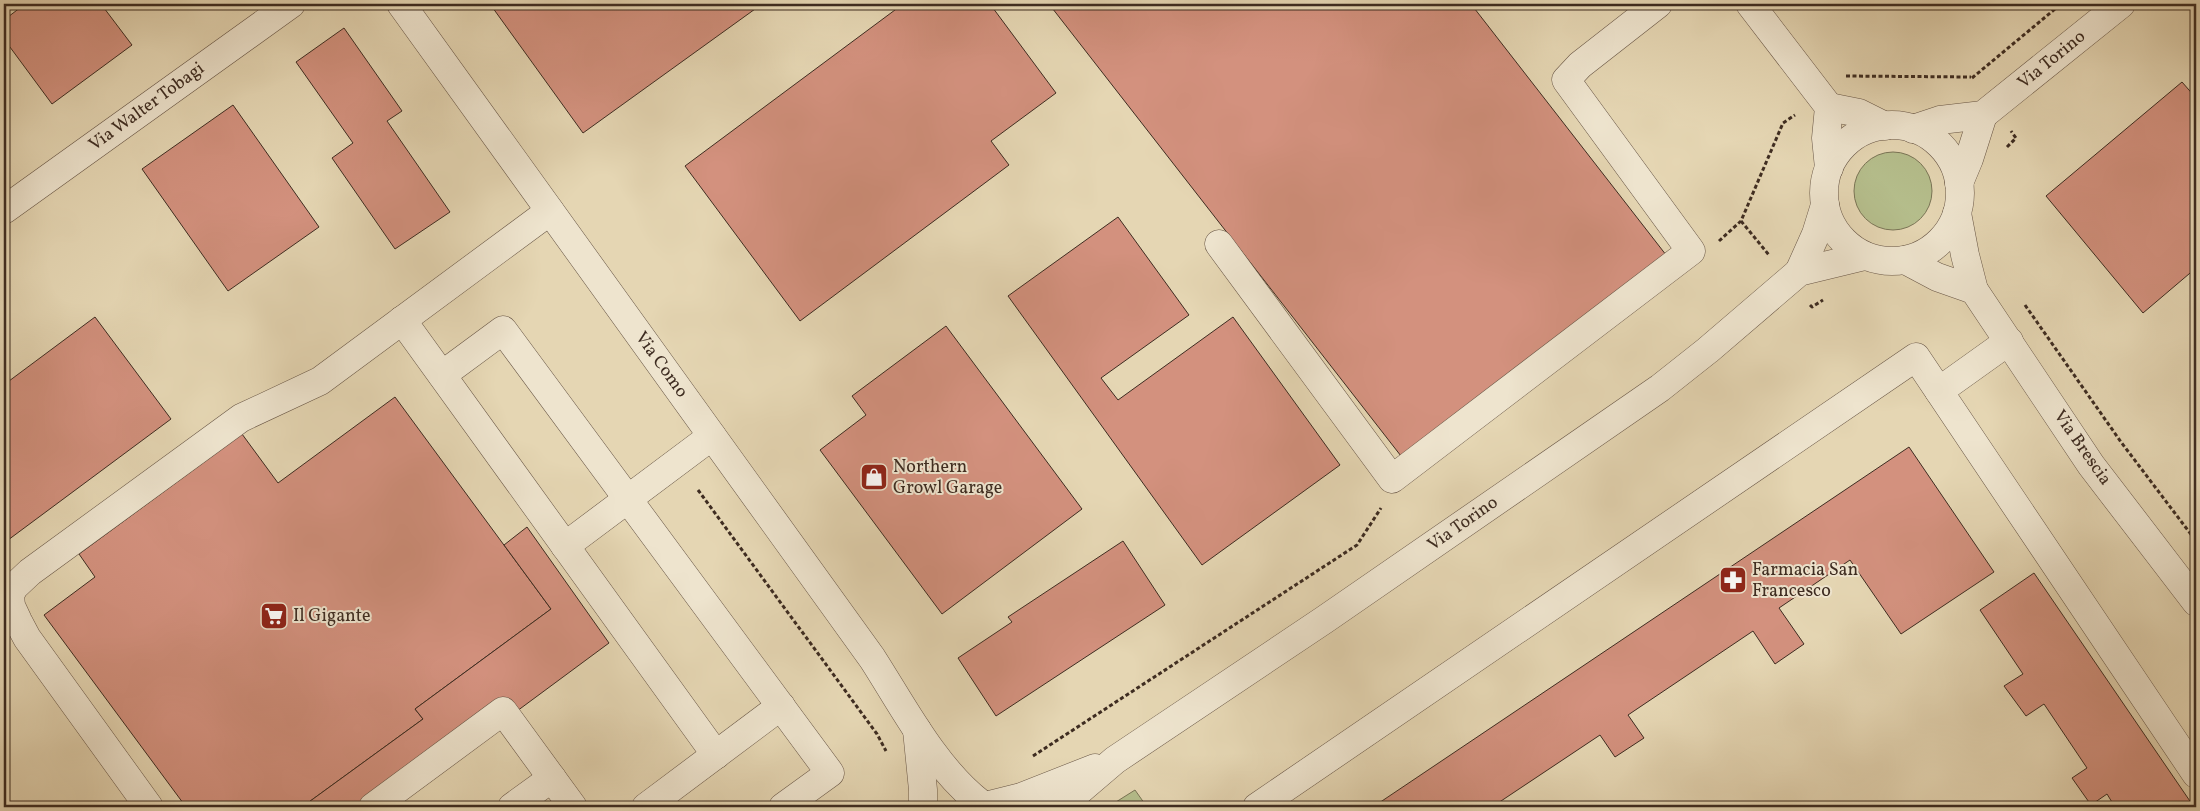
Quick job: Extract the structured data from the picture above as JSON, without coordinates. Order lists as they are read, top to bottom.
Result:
{
  "streets": {
    "street": [
      "Via Torino",
      "Via Walter Tobagi",
      "Via Como",
      "Via Brescia"
    ]
  },
  "crossings": [
    ["Via Torino", "Via Como"],
    ["Via Torino", "Via Brescia"]
  ],
  "places": {
    "shop": ["Northern Growl Garage"],
    "pharmacy": ["Farmacia San Francesco"],
    "supermarket": ["Il Gigante"]
  }
}
